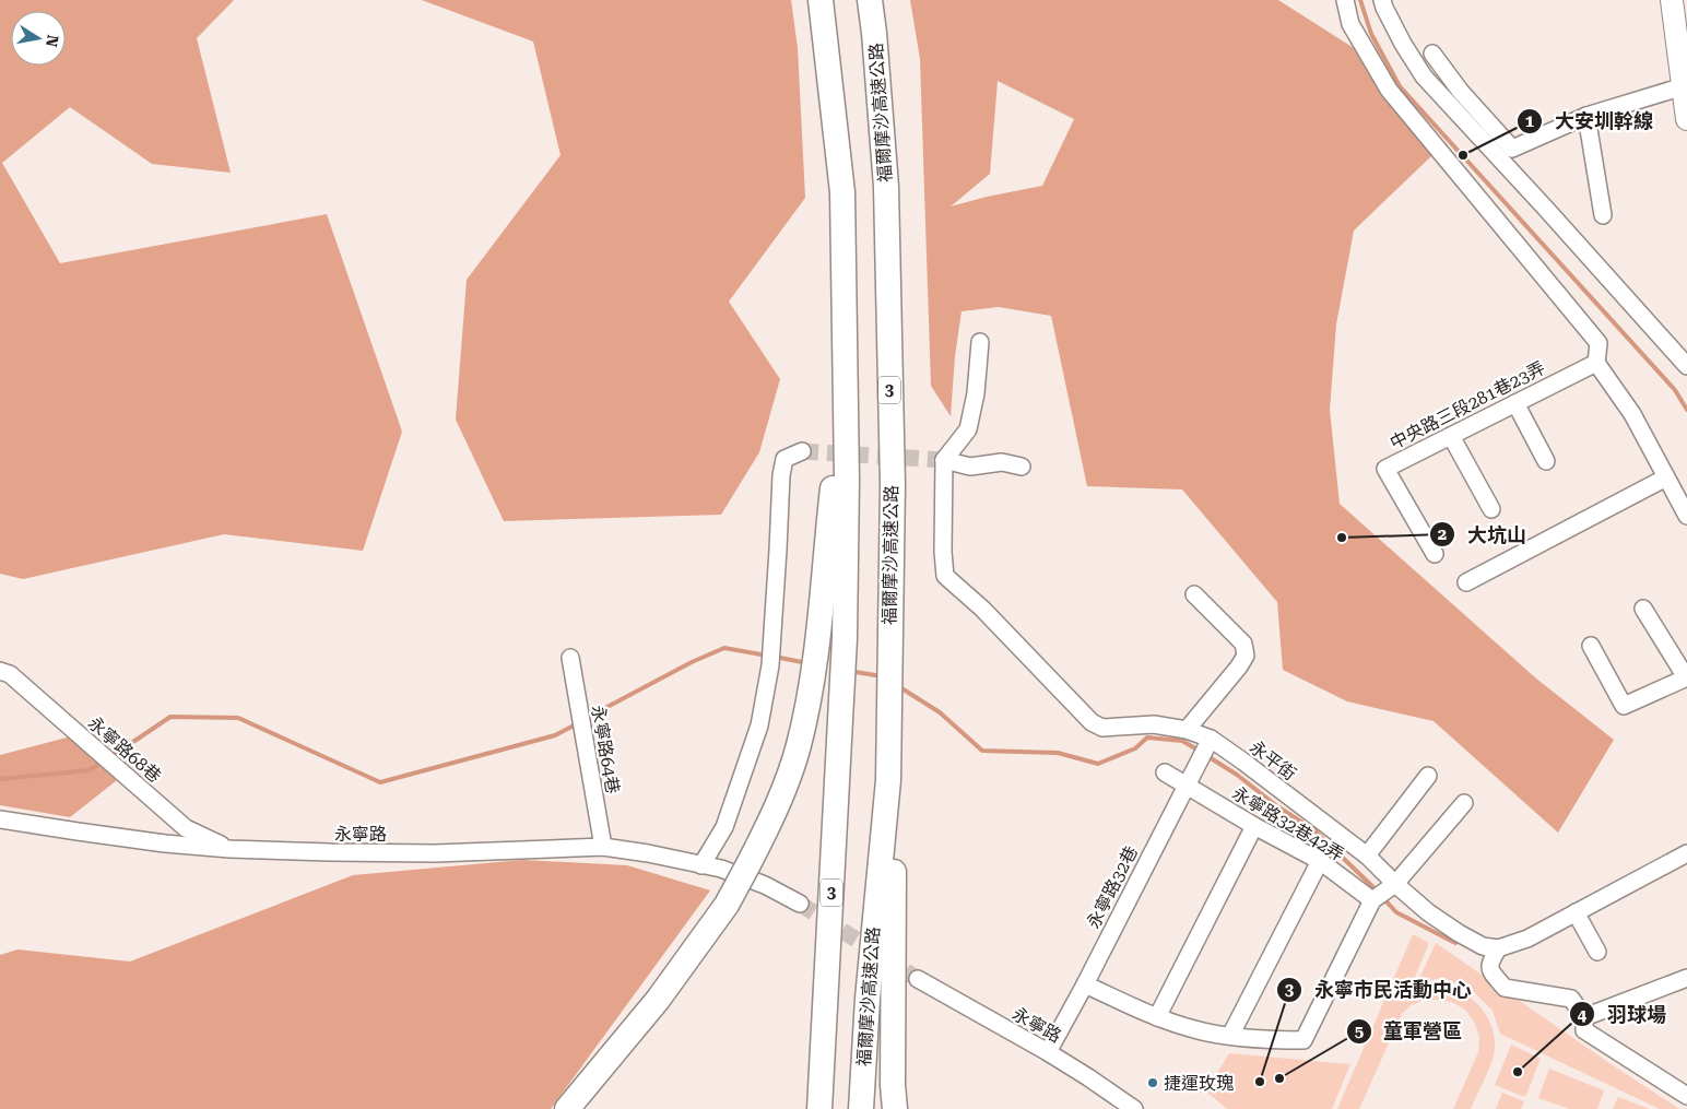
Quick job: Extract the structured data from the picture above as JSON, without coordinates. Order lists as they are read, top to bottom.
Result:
{
  "streets": {
    "highway": ["福爾摩沙高速公路", "3"],
    "street": [
      "中央路三段281巷23弄",
      "永寧路68巷",
      "永寧路64巷",
      "永平街",
      "永寧路32巷42弄",
      "永寧路",
      "永寧路32巷"
    ]
  },
  "crossings": [
    ["永寧路68巷", "永寧路"],
    ["永寧路64巷", "永寧路"],
    ["永平街", "永寧路32巷"],
    ["永寧路32巷42弄", "永寧路32巷"],
    ["永寧路", "永寧路32巷"]
  ],
  "places": [
    "大安圳幹線",
    "大坑山",
    "羽球場",
    "童軍營區",
    "永寧市民活動中心",
    "捷運玫瑰"
  ],
  "north": "right"
}
